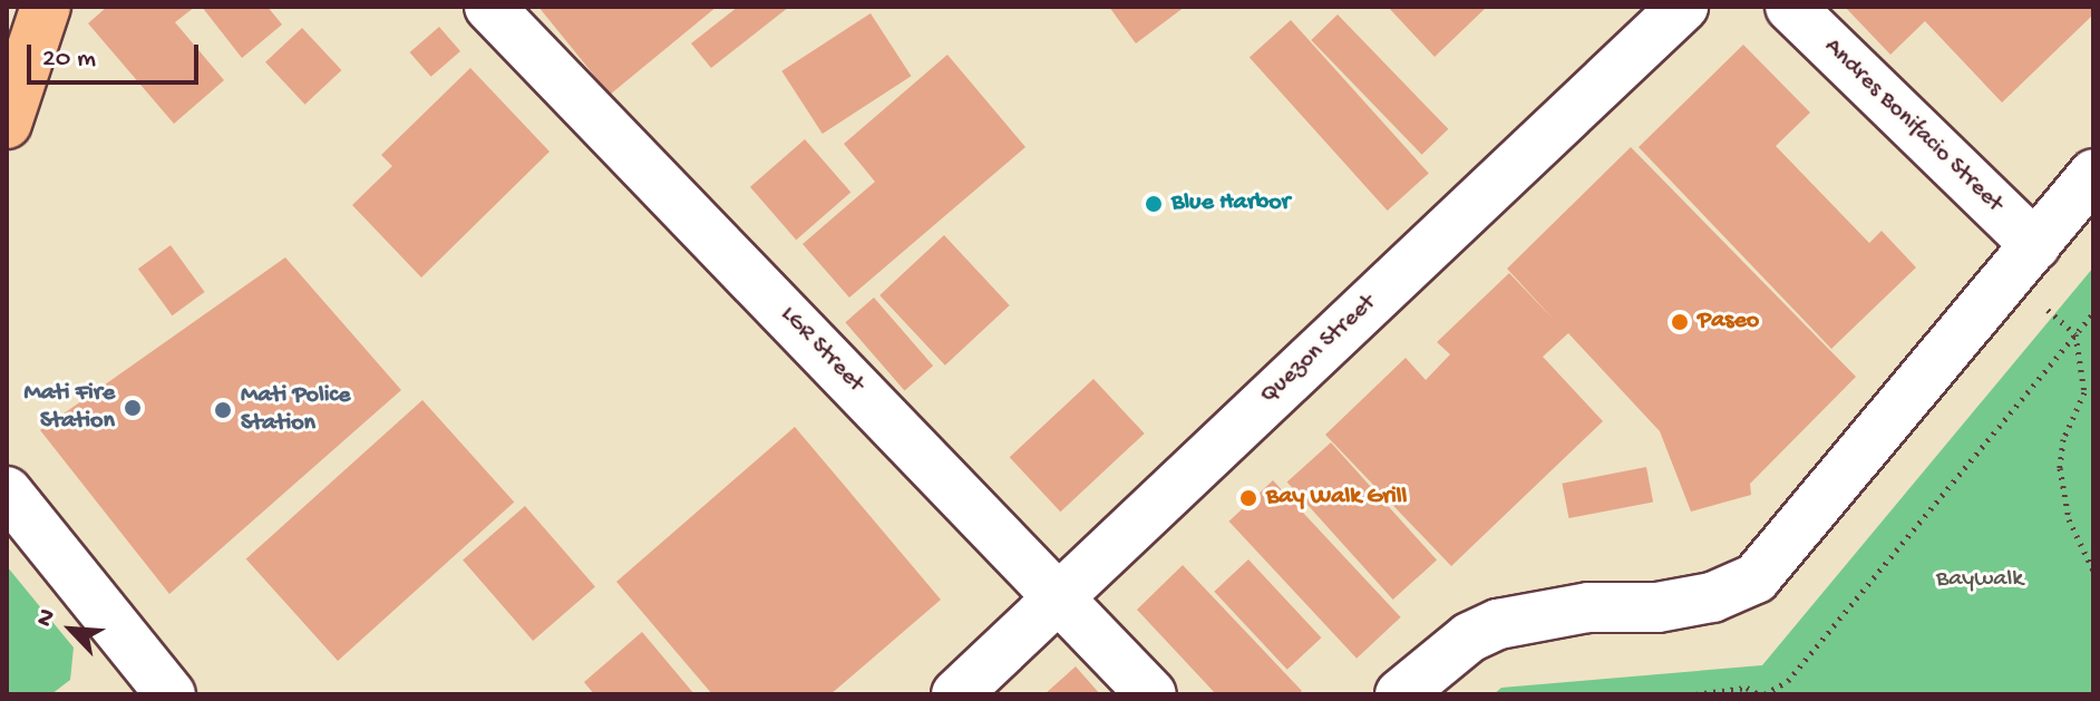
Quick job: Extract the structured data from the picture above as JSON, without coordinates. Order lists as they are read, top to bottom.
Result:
{
  "streets": {
    "street": ["Andres Bonifacio Street", "LGR Street", "Quezon Street"]
  },
  "crossings": [
    ["LGR Street", "Quezon Street"]
  ],
  "parks": ["Baywalk"],
  "places": [
    "Blue Harbor",
    "Paseo",
    "Mati Fire Station",
    "Mati Police Station",
    "Bay Walk Grill"
  ],
  "scale_bar": "20 m",
  "north": "top left"
}
